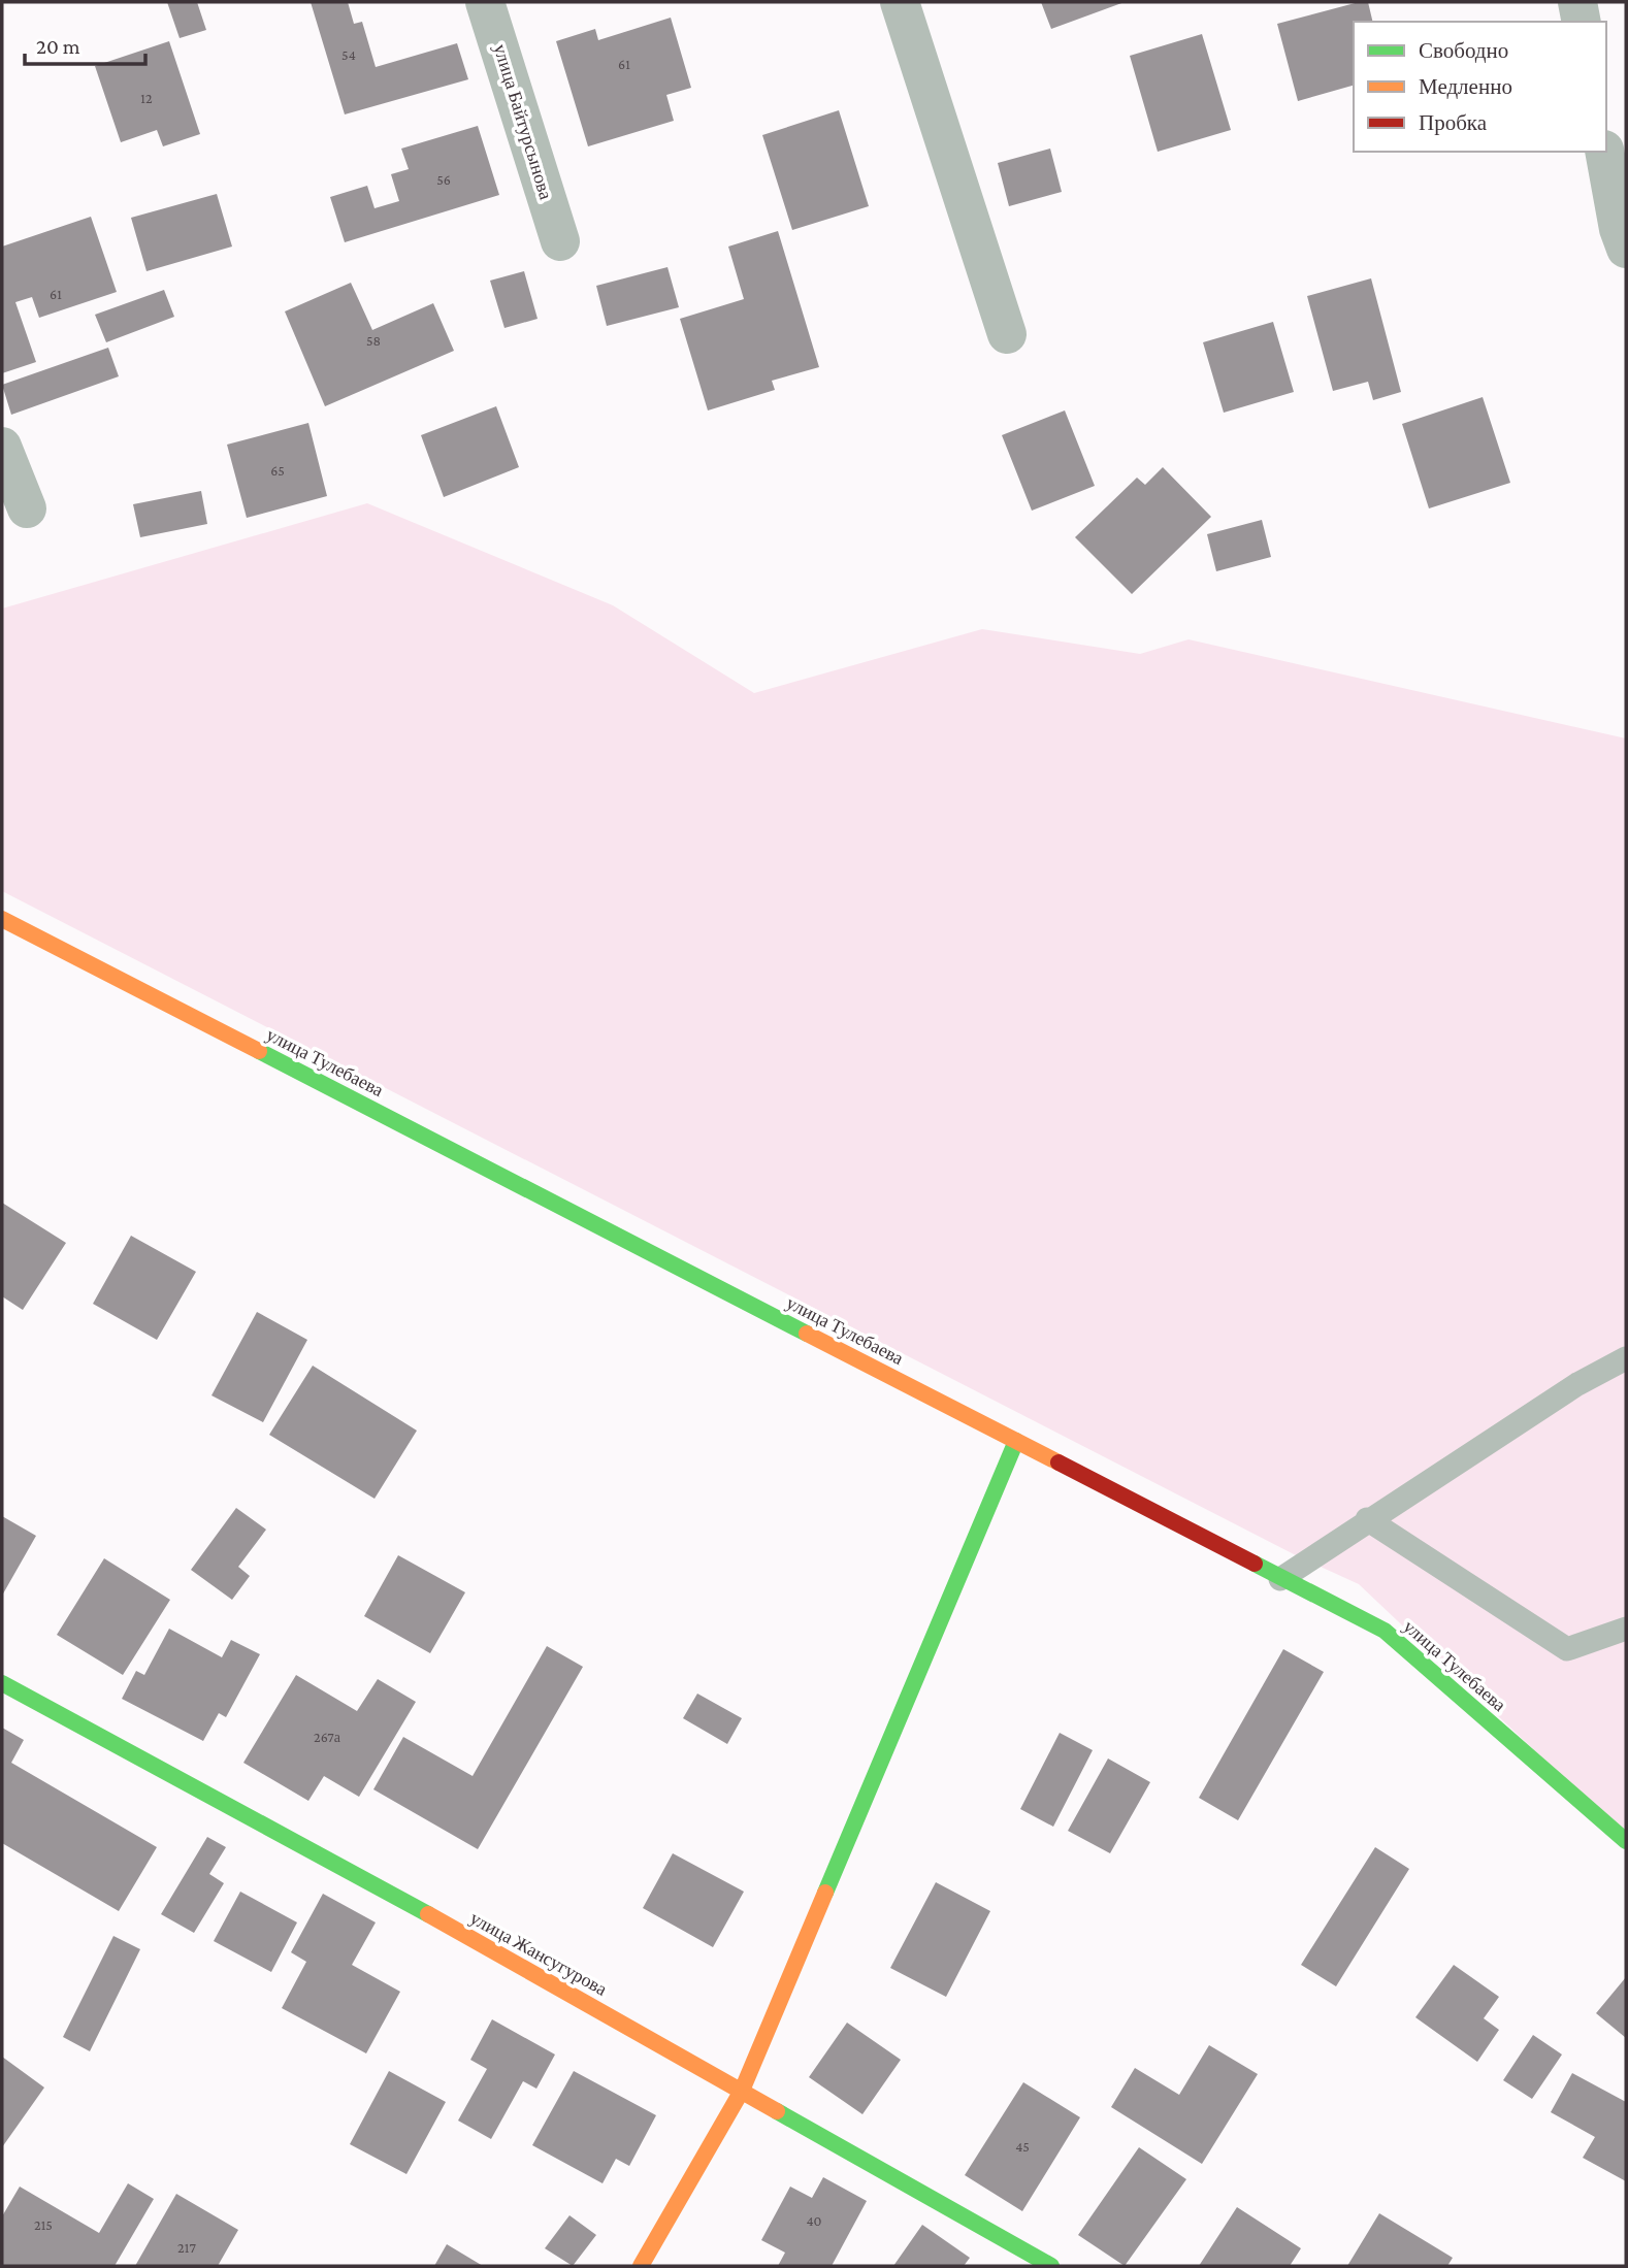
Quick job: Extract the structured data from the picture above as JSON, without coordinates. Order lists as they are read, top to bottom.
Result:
{
  "streets": {
    "street": ["улица Байтурсынова", "улица Тулебаева", "улица Жансугурова"]
  },
  "house_numbers": [
    "54",
    "61",
    "12",
    "56",
    "61",
    "58",
    "65",
    "267а",
    "45",
    "40",
    "215",
    "217"
  ],
  "legend": ["Свободно", "Медленно", "Пробка"],
  "scale_bar": "20 m"
}
